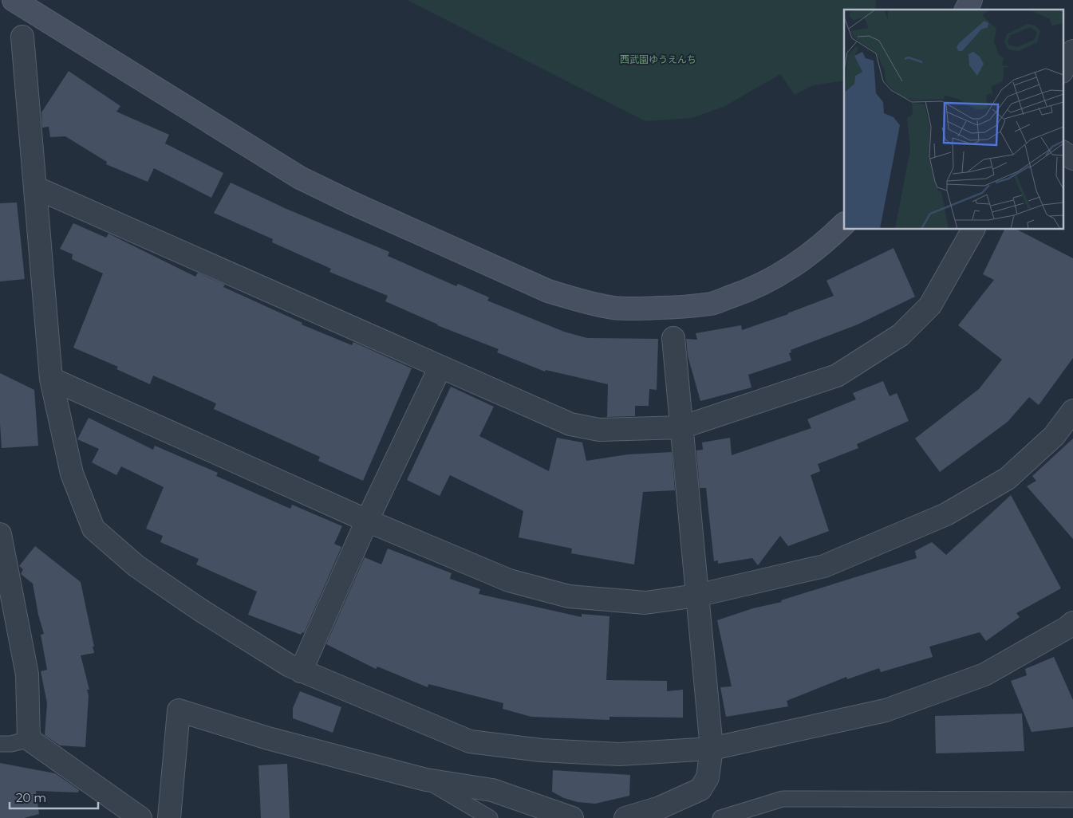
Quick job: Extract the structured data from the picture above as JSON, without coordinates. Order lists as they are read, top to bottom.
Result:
{
  "parks": ["西武園ゆうえんち"],
  "scale_bar": "20 m"
}
